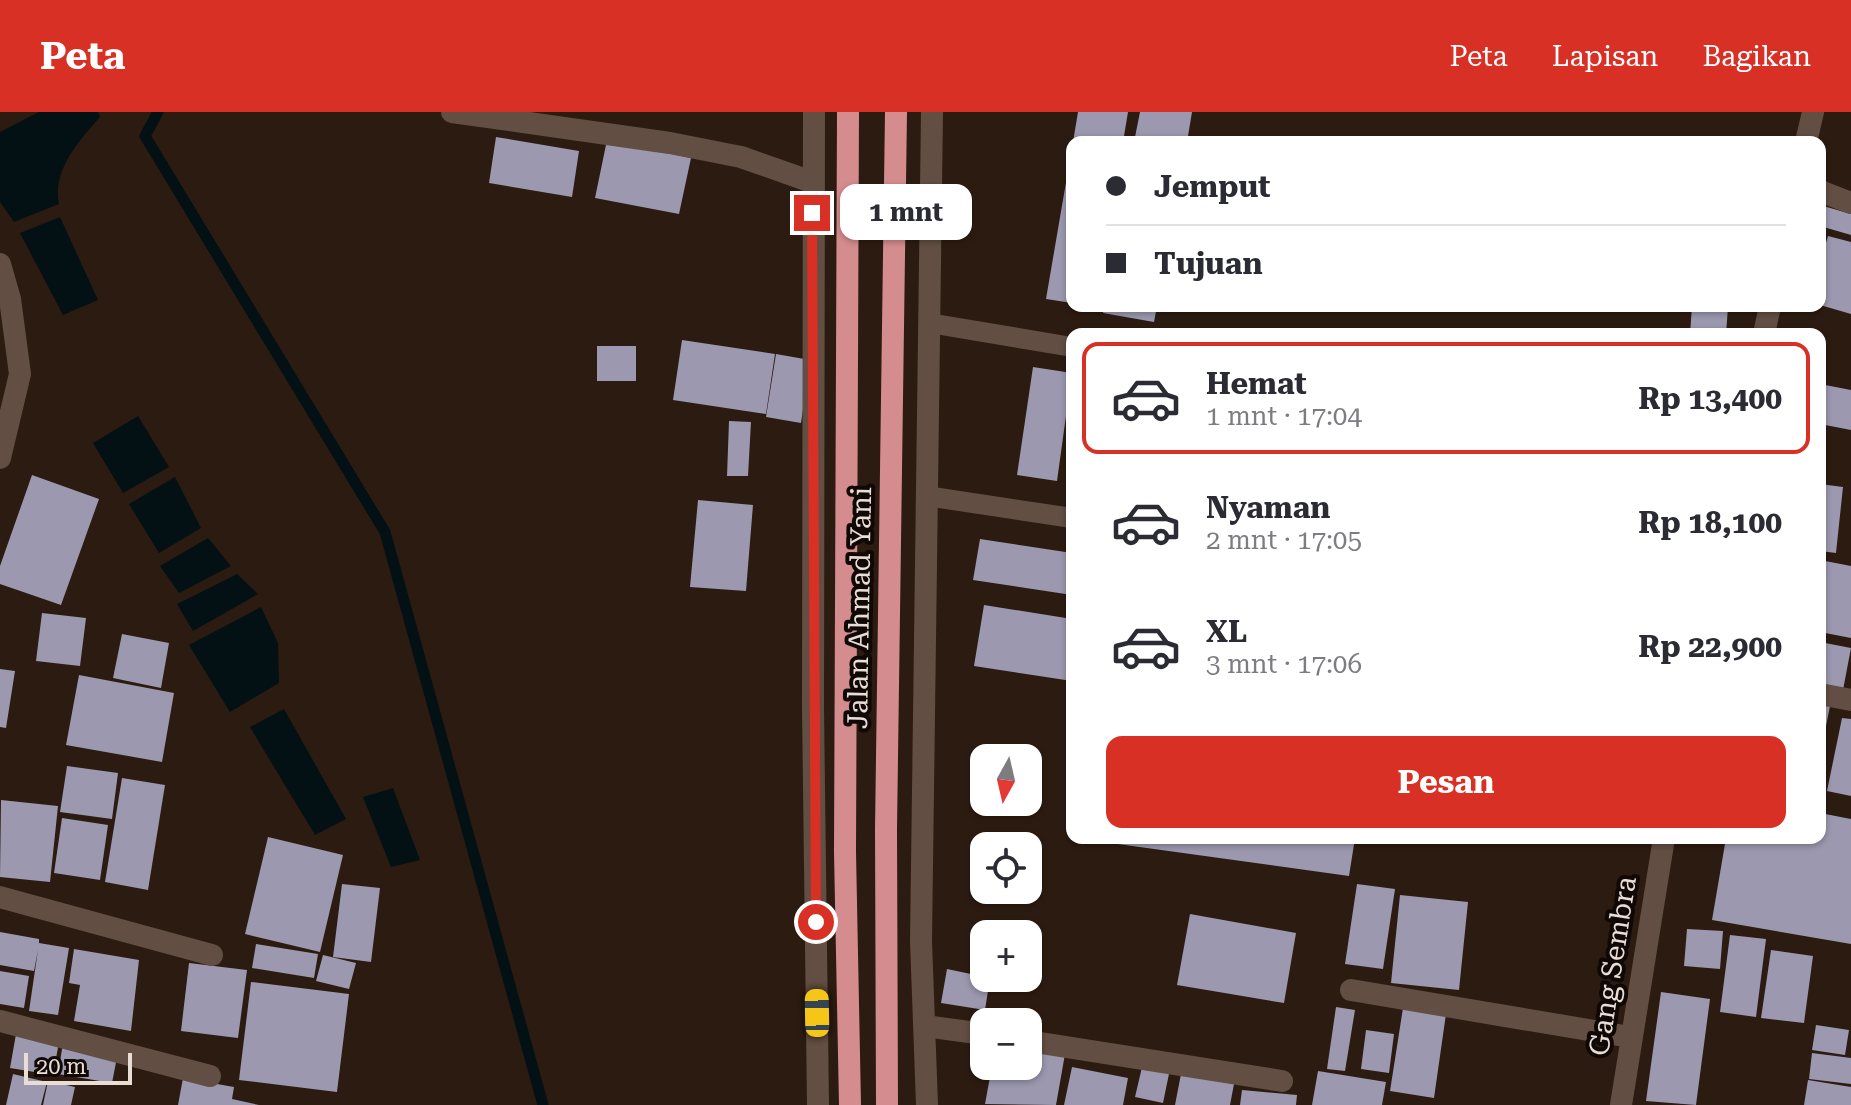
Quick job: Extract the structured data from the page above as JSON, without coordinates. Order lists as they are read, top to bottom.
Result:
{
  "streets": {
    "highway": ["Jalan Ahmad Yani"],
    "street": ["Gang Sembra"]
  },
  "scale_bar": "20 m",
  "north": "bottom",
  "page": {
    "header": "Peta",
    "nav": ["Peta", "Lapisan", "Bagikan"],
    "banner": ["Jemput", "Tujuan"],
    "bubble": "1 mnt",
    "list": [
      {
        "name": "Hemat",
        "note": "1 mnt · 17:04",
        "value": "Rp 13,400"
      },
      {
        "name": "Nyaman",
        "note": "2 mnt · 17:05",
        "value": "Rp 18,100"
      },
      {
        "name": "XL",
        "note": "3 mnt · 17:06",
        "value": "Rp 22,900"
      }
    ],
    "buttons": "Pesan",
    "map_buttons": ["+", "−"],
    "scale": "20 m"
  }
}
